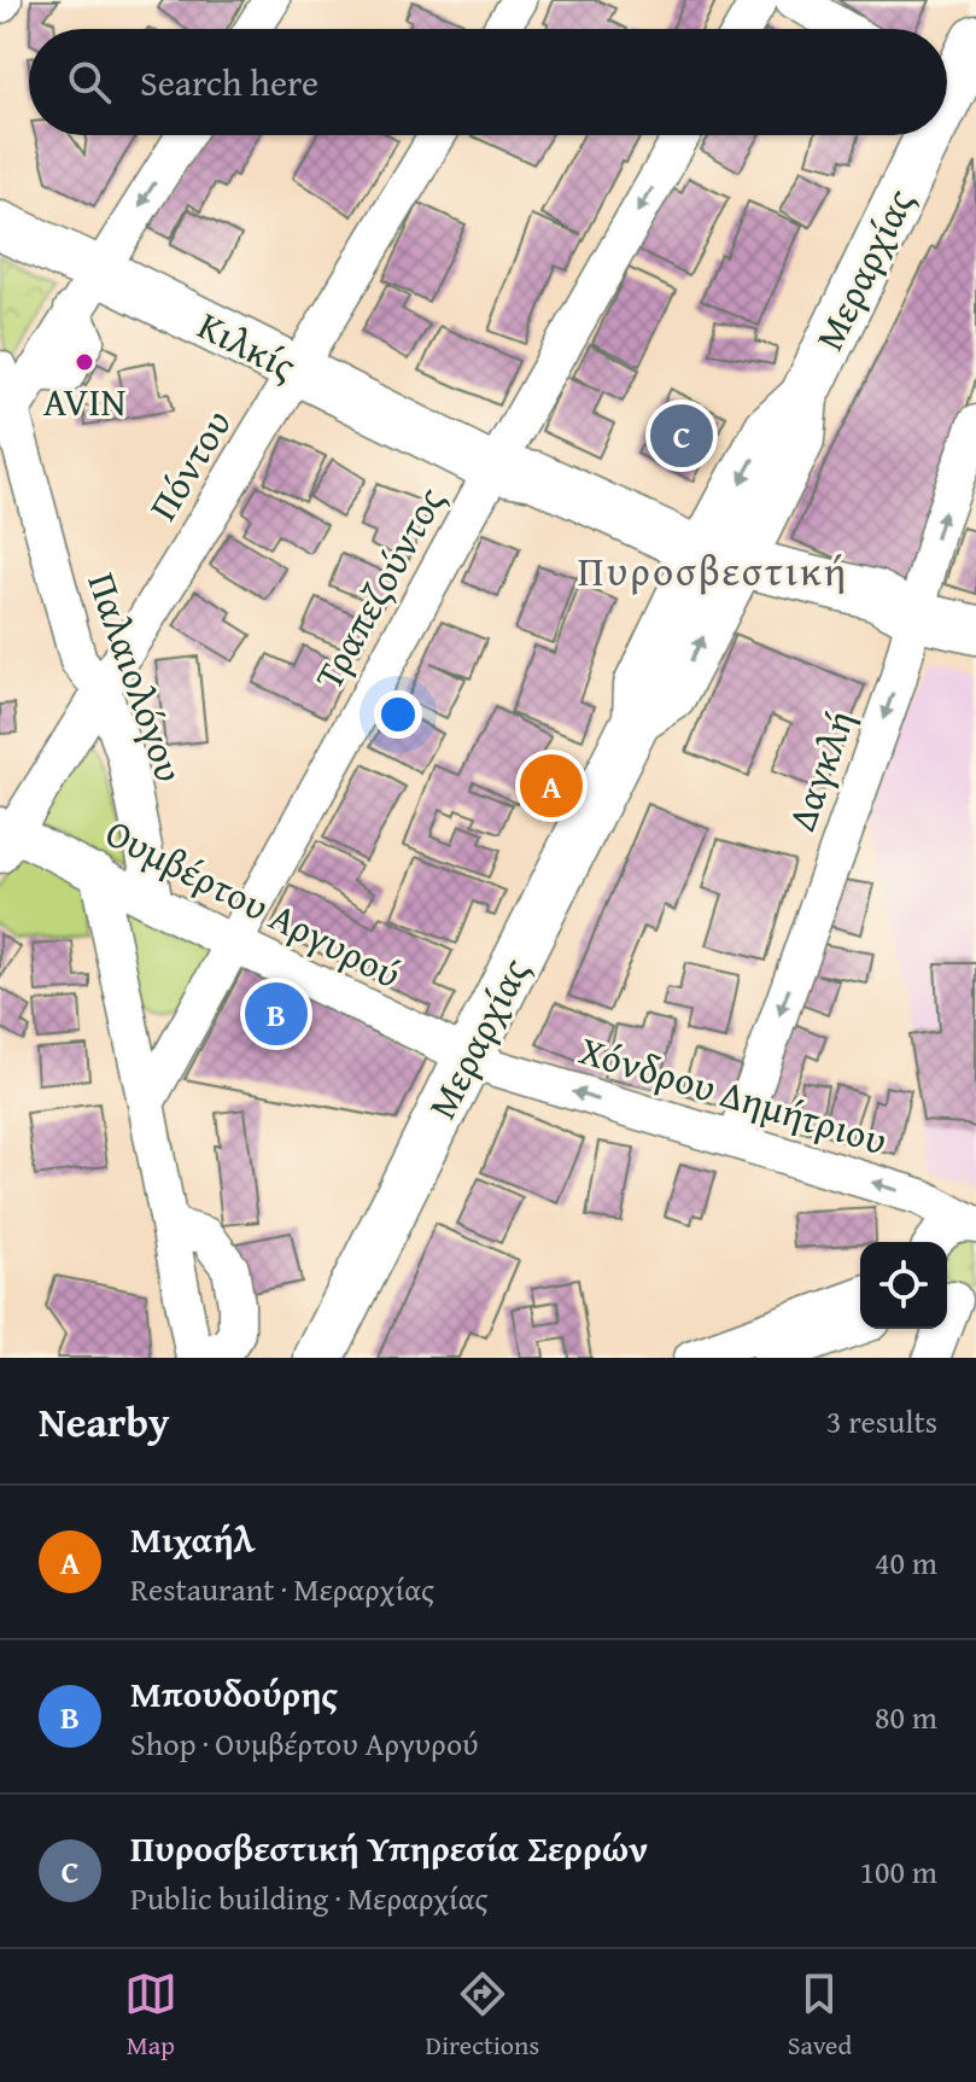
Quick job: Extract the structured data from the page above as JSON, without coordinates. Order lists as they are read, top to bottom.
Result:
{
  "streets": {
    "main road": ["Μεραρχίας", "Κιλκίς"],
    "street": [
      "Πόντου",
      "Τραπεζούντος",
      "Παλαιολόγου",
      "Δαγκλή",
      "Ουμβέρτου Αργυρού",
      "Χόνδρου Δημήτριου"
    ]
  },
  "crossings": [
    ["Μεραρχίας", "Κιλκίς"],
    ["Μεραρχίας", "Ουμβέρτου Αργυρού"],
    ["Μεραρχίας", "Χόνδρου Δημήτριου"],
    ["Κιλκίς", "Πόντου"],
    ["Κιλκίς", "Τραπεζούντος"],
    ["Κιλκίς", "Δαγκλή"],
    ["Πόντου", "Παλαιολόγου"],
    ["Πόντου", "Ουμβέρτου Αργυρού"],
    ["Τραπεζούντος", "Ουμβέρτου Αργυρού"],
    ["Παλαιολόγου", "Ουμβέρτου Αργυρού"],
    ["Δαγκλή", "Χόνδρου Δημήτριου"],
    ["Ουμβέρτου Αργυρού", "Χόνδρου Δημήτριου"]
  ],
  "one_way": ["Χόνδρου Δημήτριου"],
  "districts": ["Πυροσβεστική"],
  "places": ["AVIN"],
  "page": {
    "search": "Search here",
    "pins": ["C", "A", "B"],
    "heading": ["Nearby", "3 results"],
    "list": [
      {
        "mark": "A",
        "name": "Μιχαήλ",
        "note": "Restaurant · Μεραρχίας",
        "value": "40 m"
      },
      {
        "mark": "B",
        "name": "Μπουδούρης",
        "note": "Shop · Ουμβέρτου Αργυρού",
        "value": "80 m"
      },
      {
        "mark": "C",
        "name": "Πυροσβεστική Υπηρεσία Σερρών",
        "note": "Public building · Μεραρχίας",
        "value": "100 m"
      }
    ],
    "nav": ["Map", "Directions", "Saved"]
  }
}
